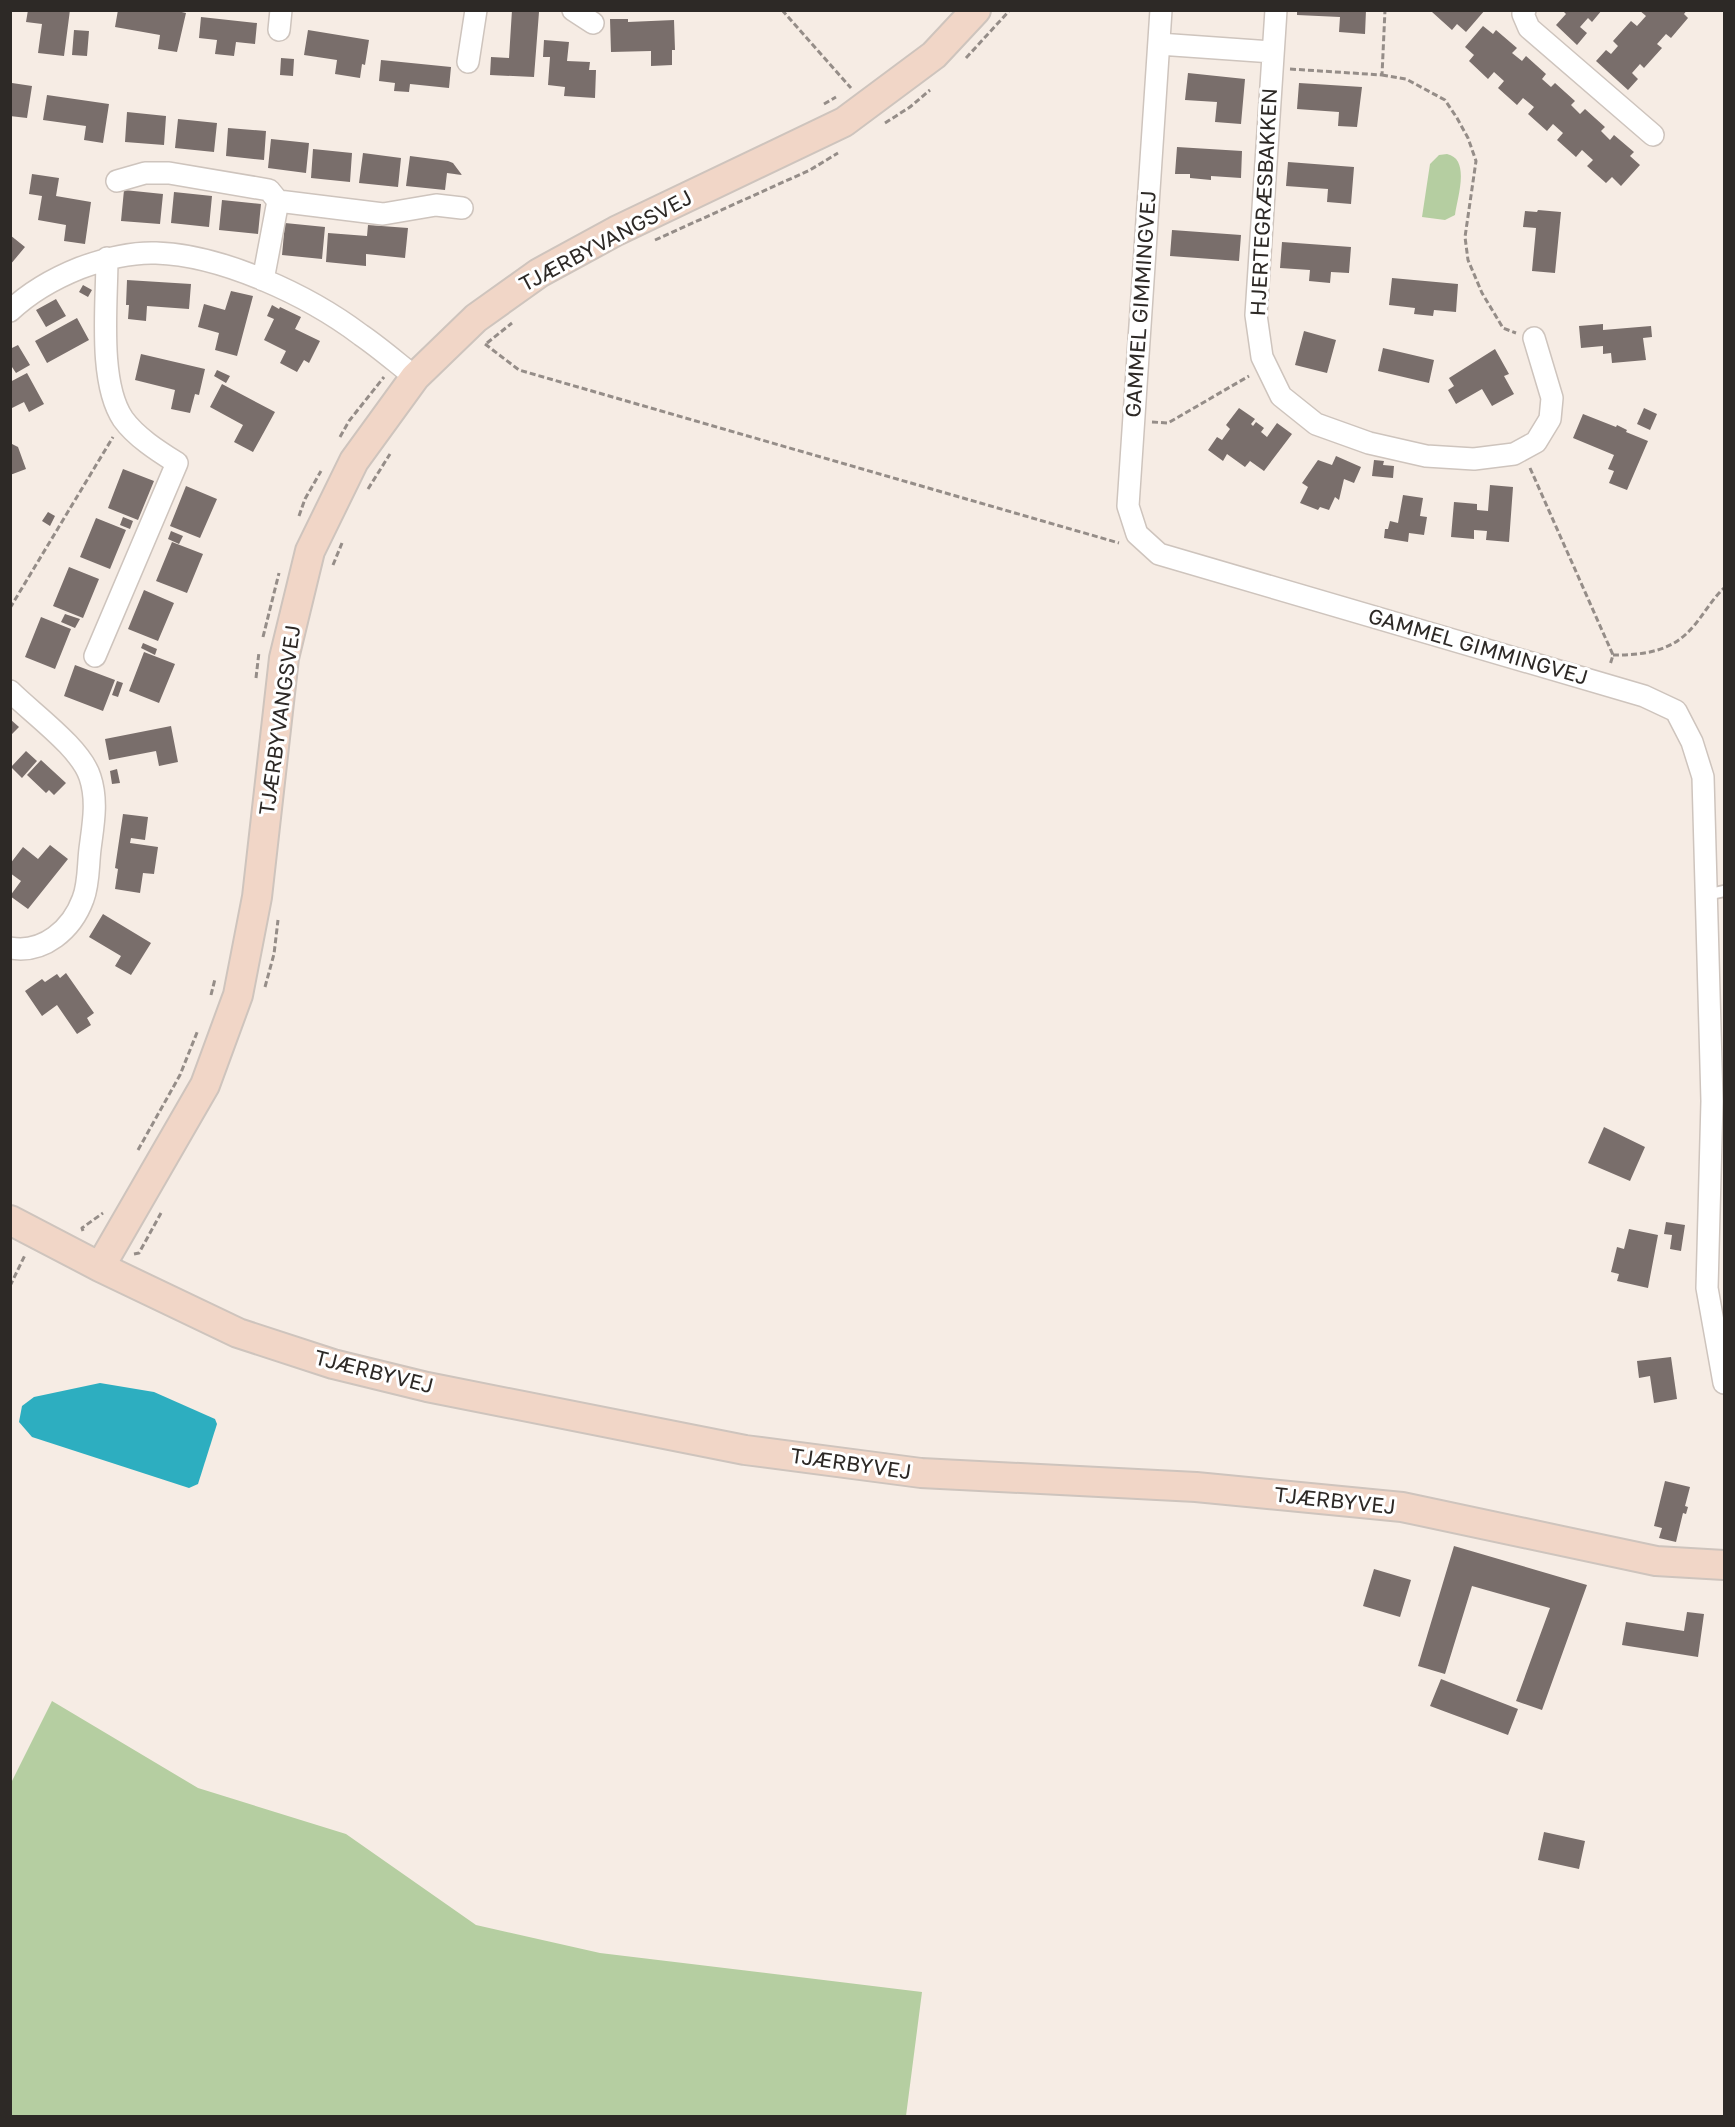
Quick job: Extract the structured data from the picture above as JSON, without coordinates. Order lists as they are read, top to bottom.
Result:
{
  "streets": {
    "street": [
      "HJERTEGRÆSBAKKEN",
      "TJÆRBYVANGSVEJ",
      "GAMMEL GIMMINGVEJ",
      "TJÆRBYVEJ"
    ]
  },
  "crossings": [
    ["TJÆRBYVANGSVEJ", "TJÆRBYVEJ"]
  ]
}
